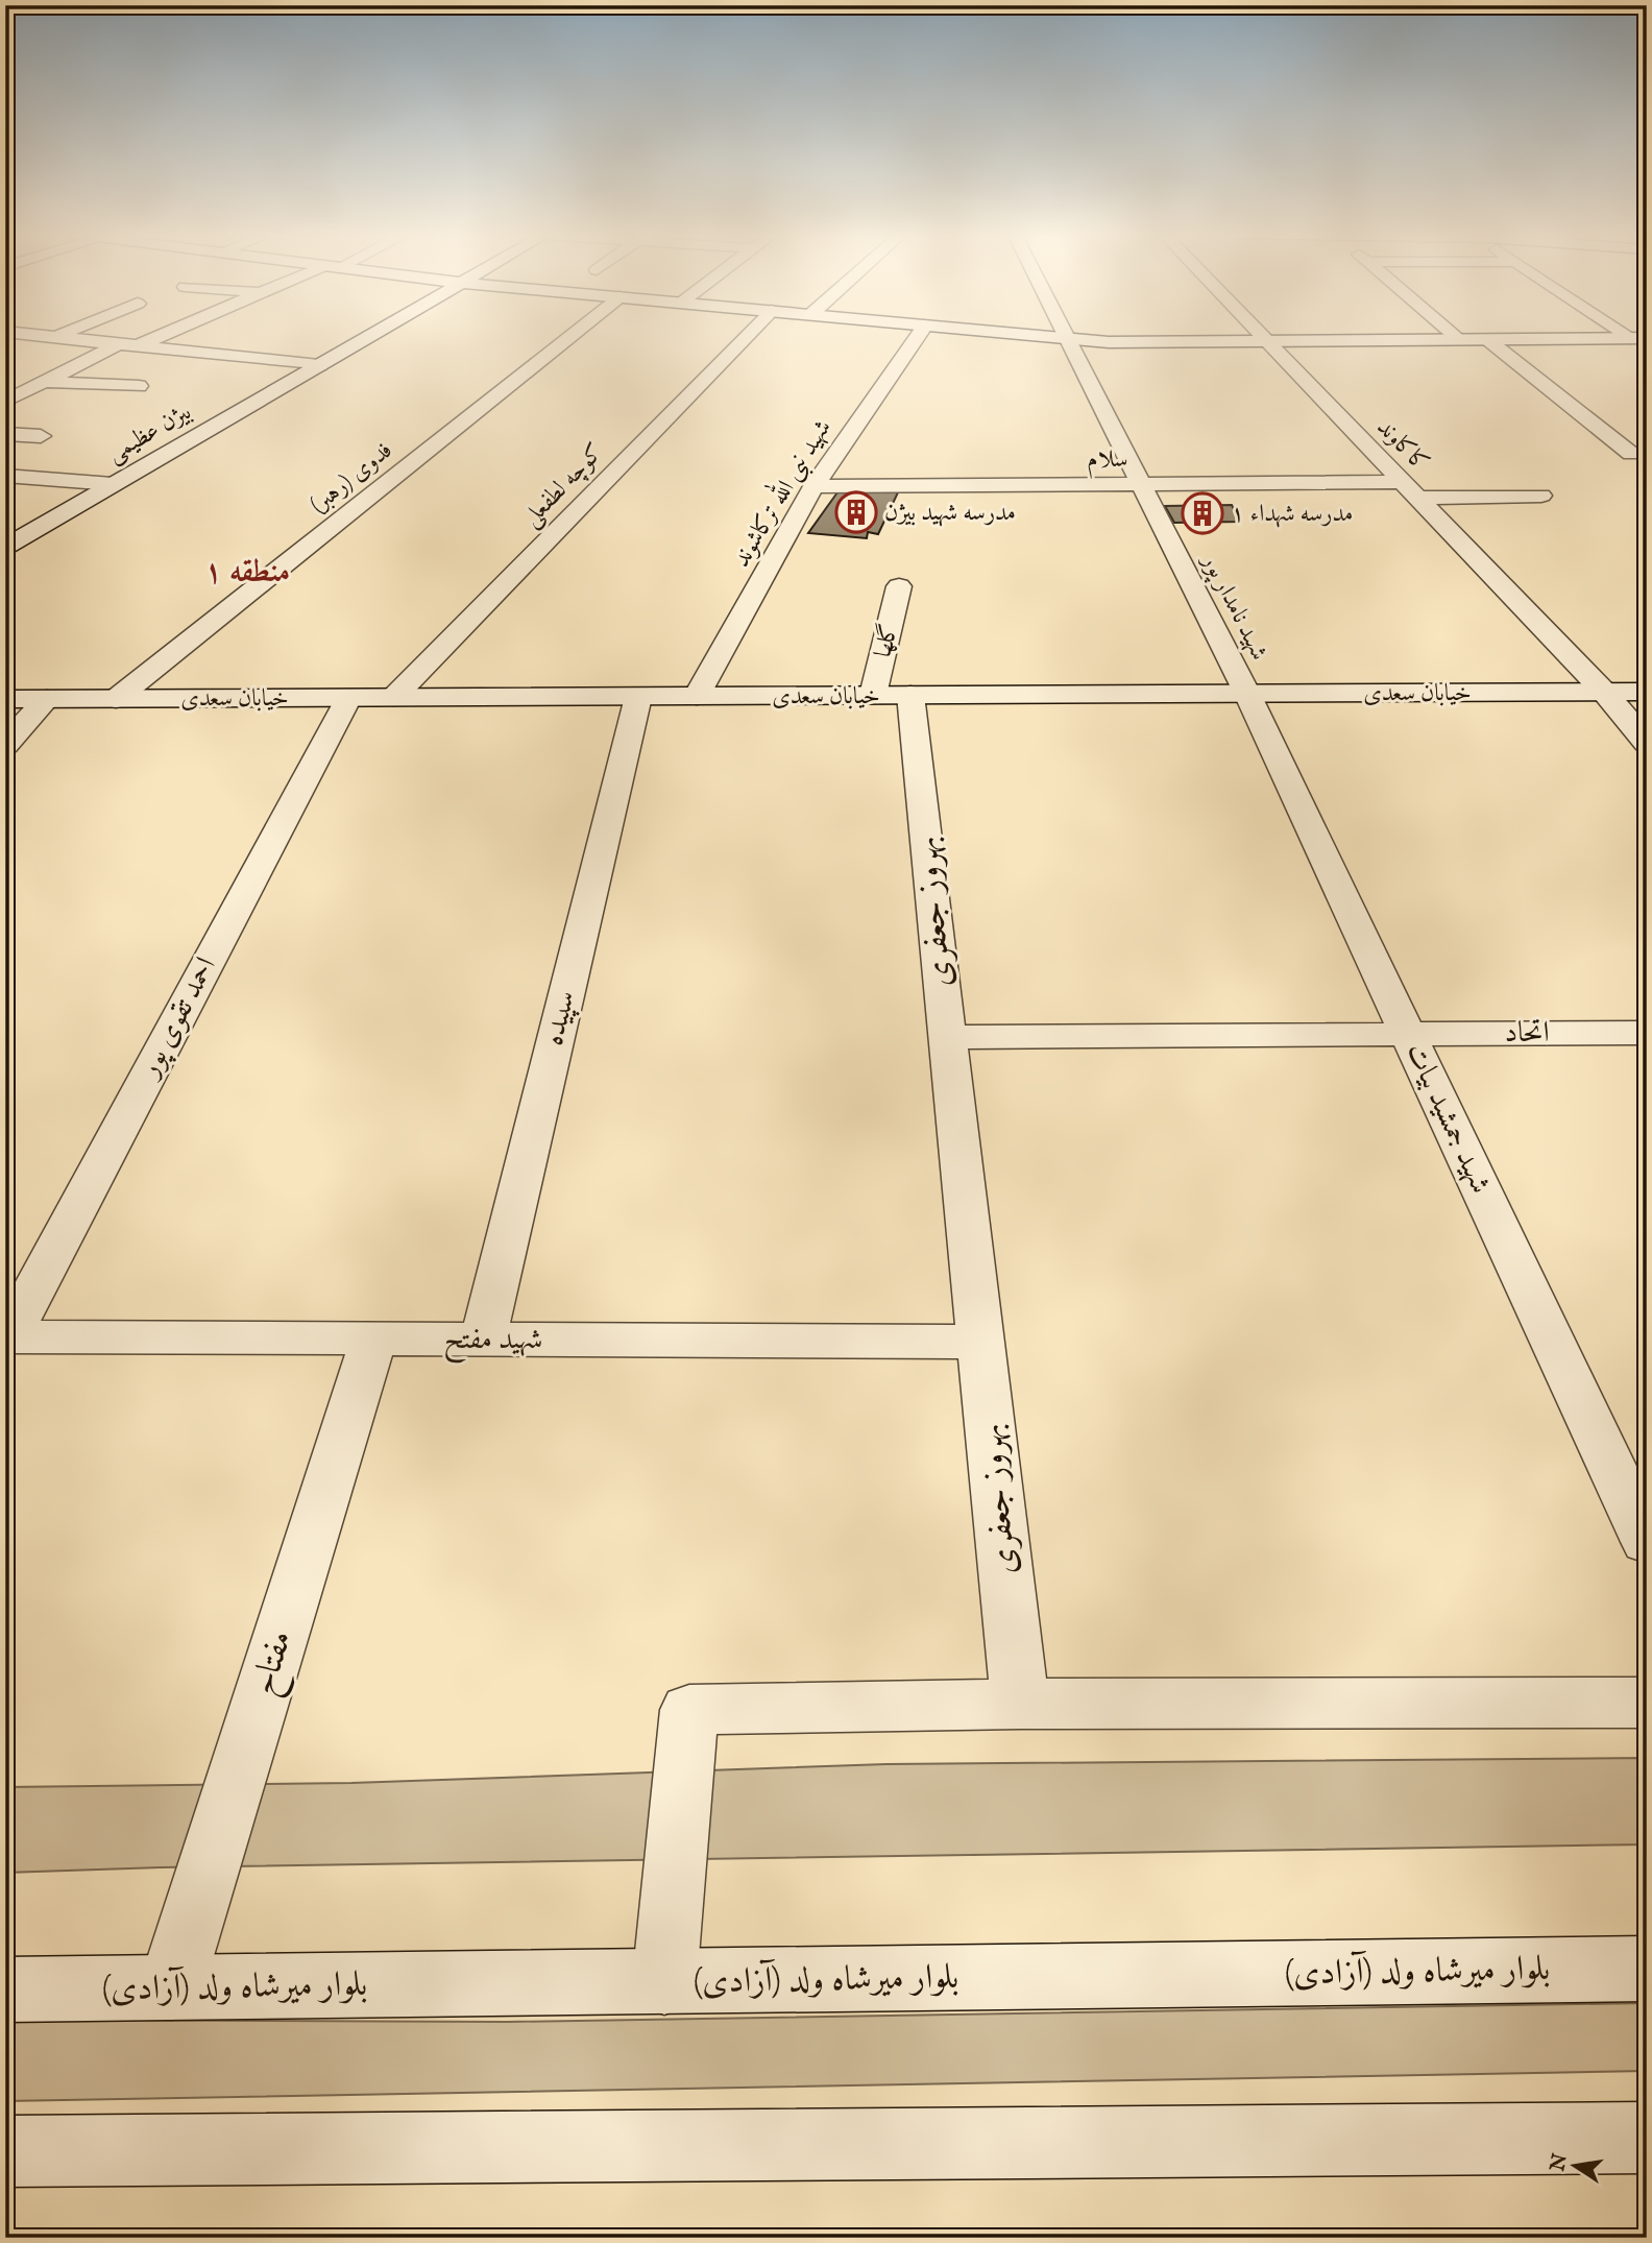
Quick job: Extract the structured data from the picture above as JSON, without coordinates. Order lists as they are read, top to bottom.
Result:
{
  "streets": {
    "street": [
      "بیژن عظیمی",
      "کاکاوند",
      "سلام",
      "فدوی (رهبر)",
      "کوچه لطفعلی",
      "شهید نبی الله ترکاشوند",
      "شهید نامدار پور",
      "گلها",
      "خیابان سعدی",
      "بهروز جعفری",
      "احمد تقوی پور",
      "سپیده",
      "اتحاد",
      "شهید جمشید بیات",
      "شهید مفتح",
      "مفتاح",
      "بلوار میرشاه ولد (آزادی)"
    ]
  },
  "crossings": [
    ["کاکاوند", "سلام"],
    ["کاکاوند", "خیابان سعدی"],
    ["سلام", "شهید نبی الله ترکاشوند"],
    ["سلام", "شهید نامدار پور"],
    ["فدوی (رهبر)", "خیابان سعدی"],
    ["کوچه لطفعلی", "خیابان سعدی"],
    ["شهید نبی الله ترکاشوند", "خیابان سعدی"],
    ["شهید نامدار پور", "خیابان سعدی"],
    ["شهید نامدار پور", "شهید جمشید بیات"],
    ["گلها", "خیابان سعدی"],
    ["گلها", "بهروز جعفری"],
    ["خیابان سعدی", "بهروز جعفری"],
    ["خیابان سعدی", "احمد تقوی پور"],
    ["خیابان سعدی", "سپیده"],
    ["خیابان سعدی", "شهید جمشید بیات"],
    ["بهروز جعفری", "اتحاد"],
    ["بهروز جعفری", "شهید مفتح"],
    ["احمد تقوی پور", "شهید مفتح"],
    ["سپیده", "شهید مفتح"],
    ["اتحاد", "شهید جمشید بیات"],
    ["شهید مفتح", "مفتاح"],
    ["مفتاح", "بلوار میرشاه ولد (آزادی)"]
  ],
  "districts": ["منطقه ۱"],
  "places": {
    "building": ["مدرسه شهید بیژن", "مدرسه شهداء ۱"]
  },
  "north": "left"
}
